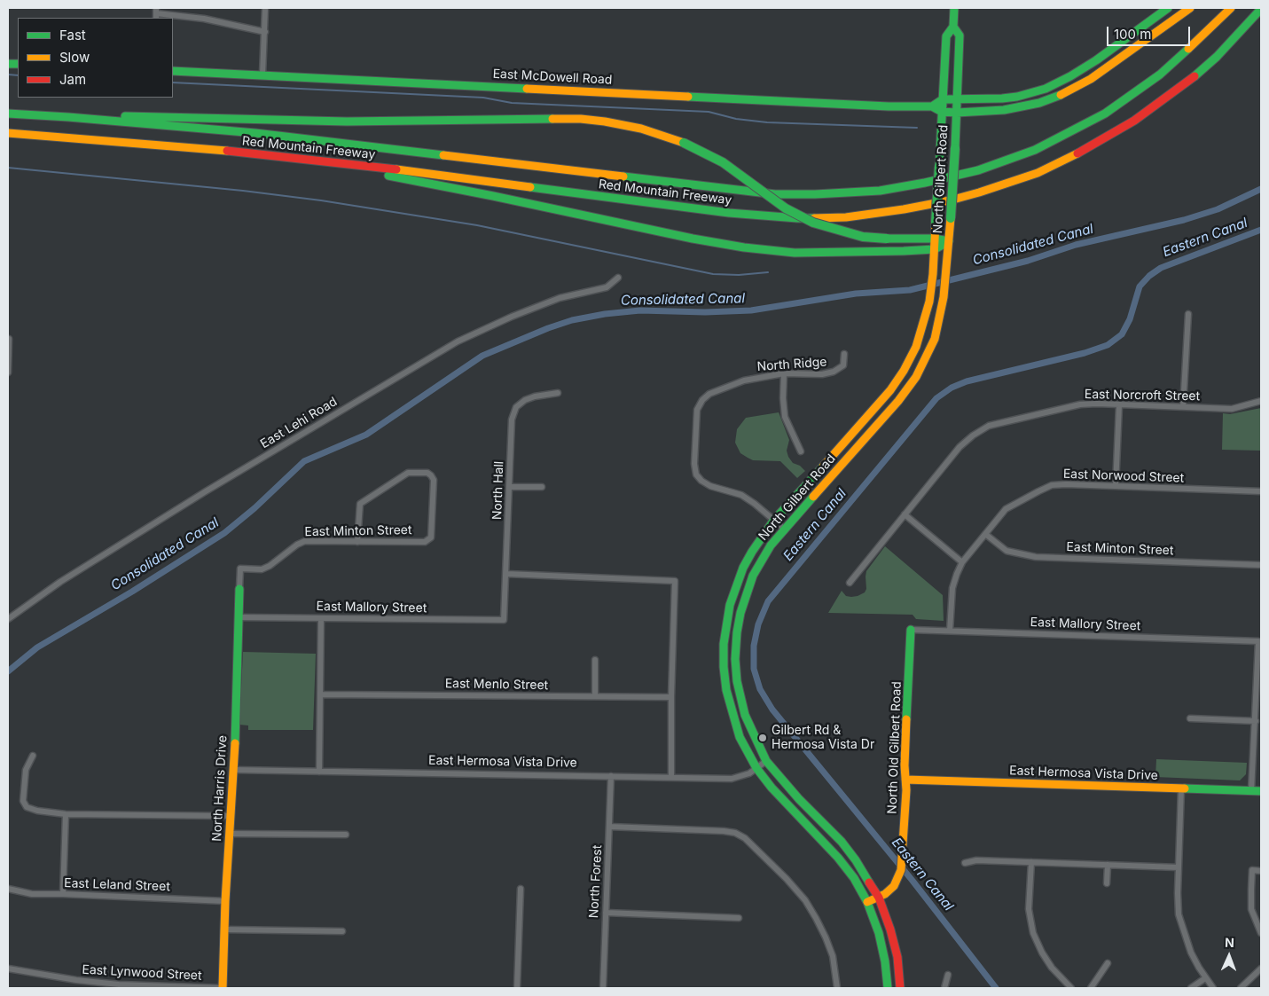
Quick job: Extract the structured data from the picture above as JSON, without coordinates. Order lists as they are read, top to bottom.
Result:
{
  "streets": {
    "main road": [
      "East McDowell Road",
      "Red Mountain Freeway",
      "North Gilbert Road",
      "North Old Gilbert Road",
      "East Hermosa Vista Drive",
      "North Harris Drive"
    ],
    "street": [
      "North Ridge",
      "East Norcroft Street",
      "East Lehi Road",
      "East Norwood Street",
      "North Hall",
      "East Minton Street",
      "East Mallory Street",
      "East Menlo Street",
      "North Forest",
      "East Leland Street",
      "East Lynwood Street"
    ]
  },
  "crossings": [
    ["East McDowell Road", "North Gilbert Road"],
    ["North Gilbert Road", "North Ridge"],
    ["North Gilbert Road", "North Old Gilbert Road"],
    ["North Gilbert Road", "East Hermosa Vista Drive"],
    ["East Norwood Street", "East Minton Street"],
    ["East Norwood Street", "East Mallory Street"],
    ["North Hall", "East Mallory Street"],
    ["East Minton Street", "North Harris Drive"],
    ["East Mallory Street", "North Old Gilbert Road"],
    ["East Mallory Street", "North Harris Drive"],
    ["North Old Gilbert Road", "East Hermosa Vista Drive"],
    ["East Hermosa Vista Drive", "North Harris Drive"],
    ["East Hermosa Vista Drive", "North Forest"],
    ["North Harris Drive", "East Leland Street"],
    ["North Harris Drive", "East Lynwood Street"]
  ],
  "water": ["Eastern Canal", "Consolidated Canal"],
  "places": ["Gilbert Rd & Hermosa Vista Dr"],
  "legend": ["Fast", "Slow", "Jam"],
  "scale_bar": "100 m",
  "north": "top"
}
